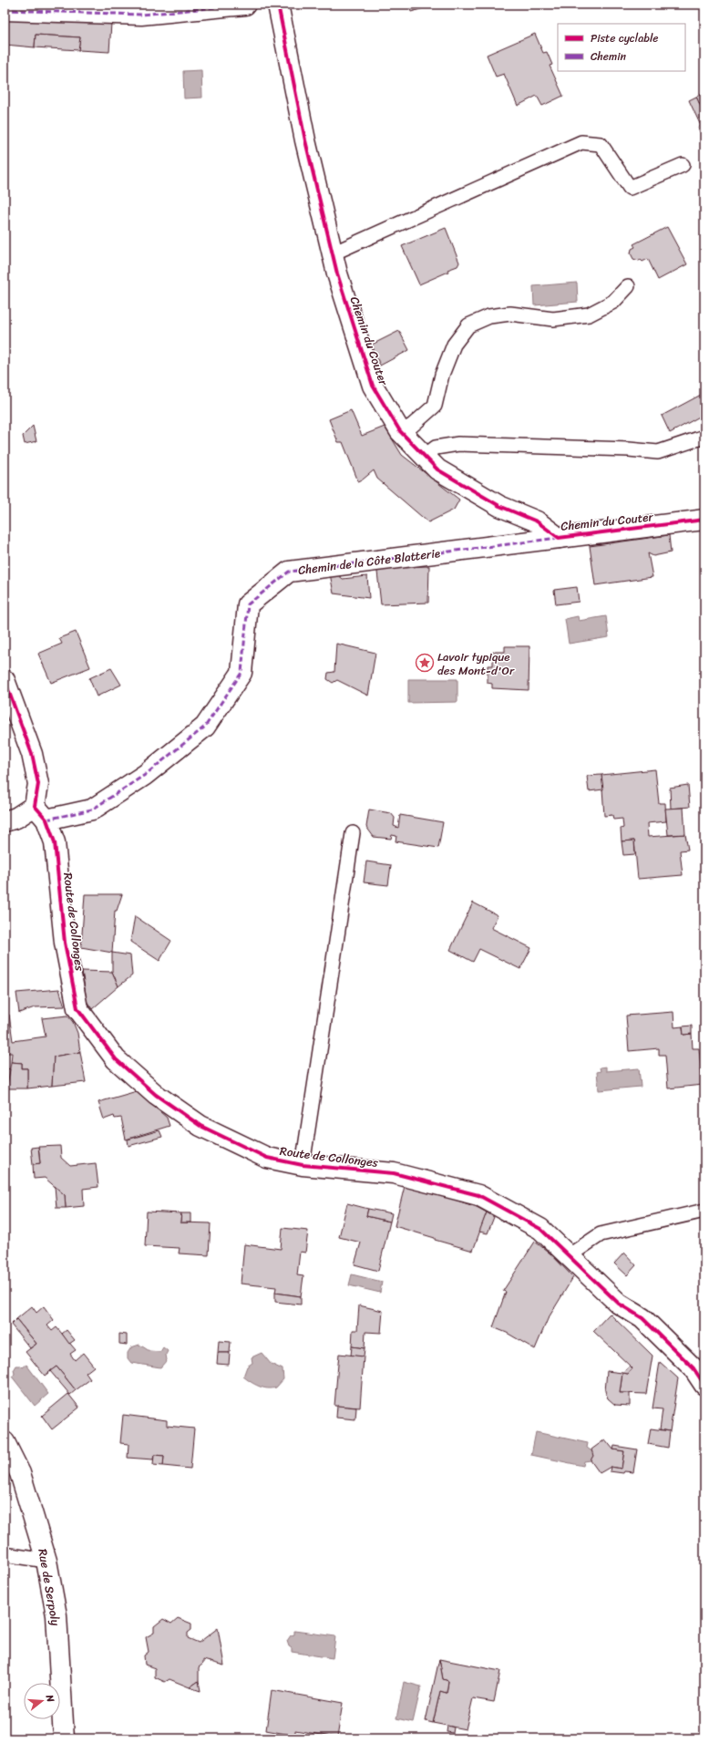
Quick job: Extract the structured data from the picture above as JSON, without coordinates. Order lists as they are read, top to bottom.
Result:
{
  "streets": {
    "street": [
      "Chemin du Couter",
      "Chemin de la Côte Blatterie",
      "Route de Collonges",
      "Rue de Serpoly"
    ]
  },
  "crossings": [
    ["Chemin du Couter", "Chemin de la Côte Blatterie"],
    ["Chemin de la Côte Blatterie", "Route de Collonges"]
  ],
  "places": {
    "place": ["Lavoir typique des Mont-d'Or"]
  },
  "legend": ["Piste cyclable", "Chemin"],
  "north": "right"
}
